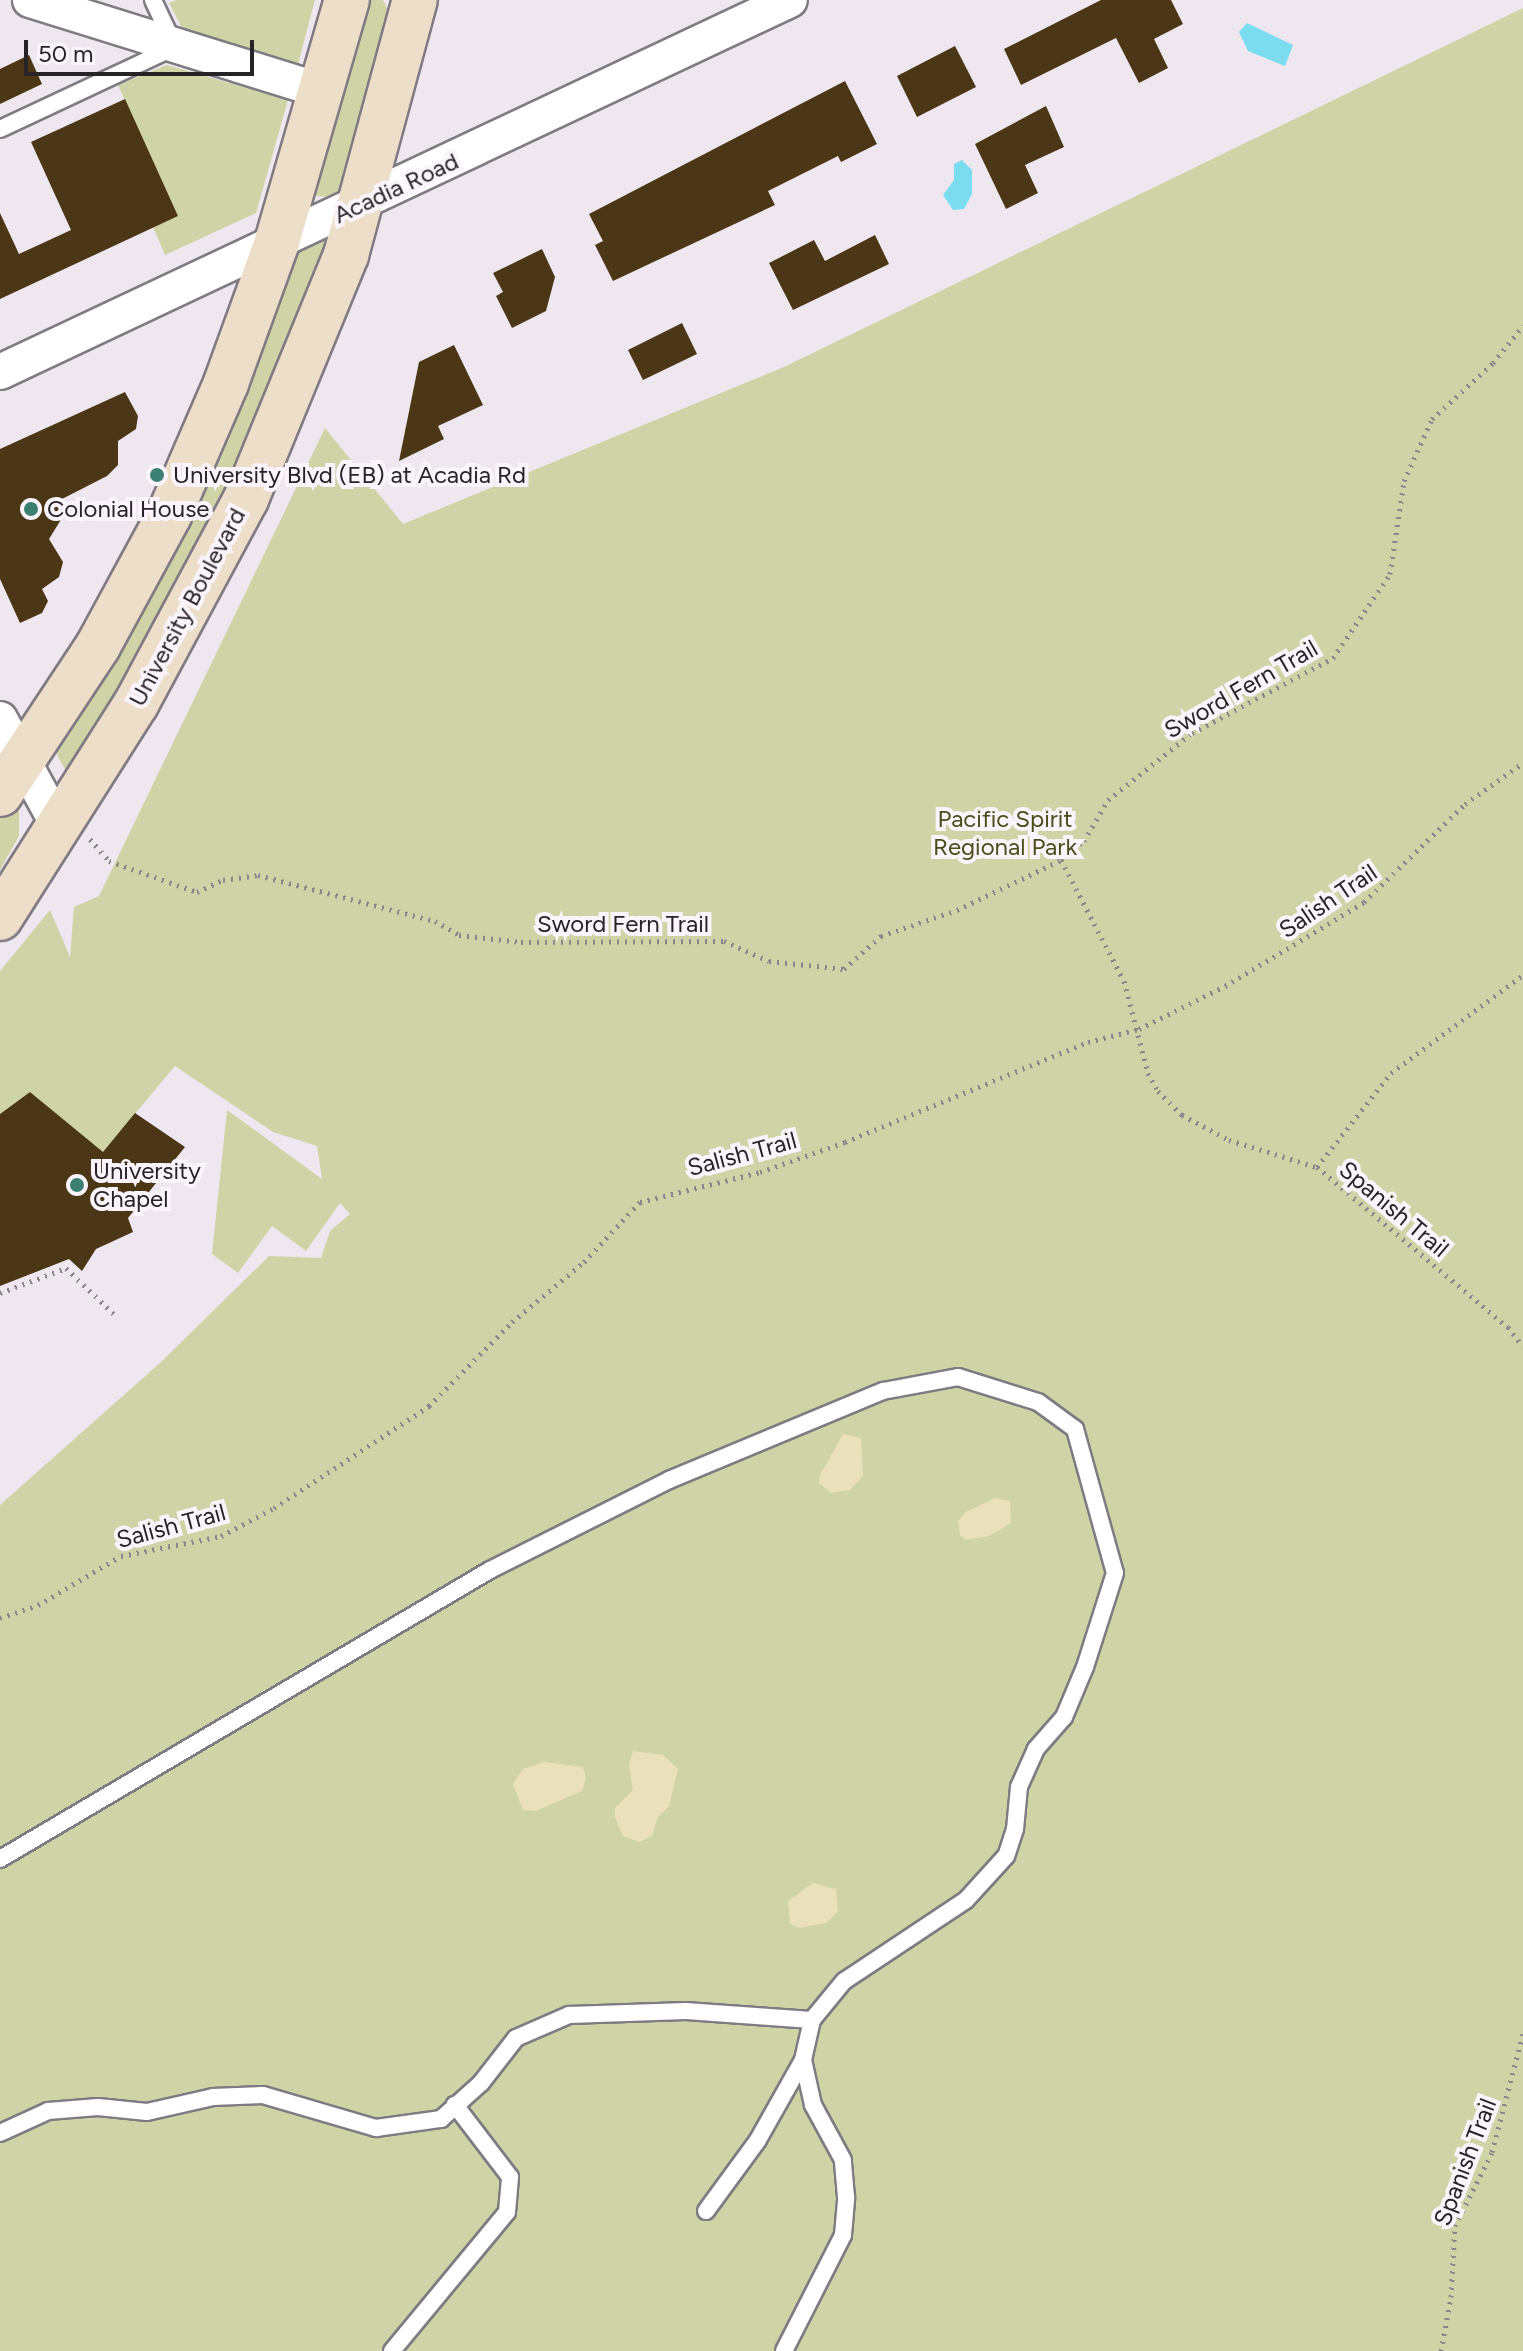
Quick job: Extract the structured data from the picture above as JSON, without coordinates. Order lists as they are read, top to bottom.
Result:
{
  "streets": {
    "main road": ["University Boulevard"],
    "street": ["Acadia Road"],
    "path": ["Sword Fern Trail", "Salish Trail", "Spanish Trail"]
  },
  "crossings": [
    ["Acadia Road", "University Boulevard"],
    ["University Boulevard", "Sword Fern Trail"],
    ["Sword Fern Trail", "Spanish Trail"],
    ["Salish Trail", "Spanish Trail"]
  ],
  "parks": ["Pacific Spirit Regional Park"],
  "places": ["University Blvd (EB) at Acadia Rd", "Colonial House", "University Chapel"],
  "scale_bar": "50 m"
}
